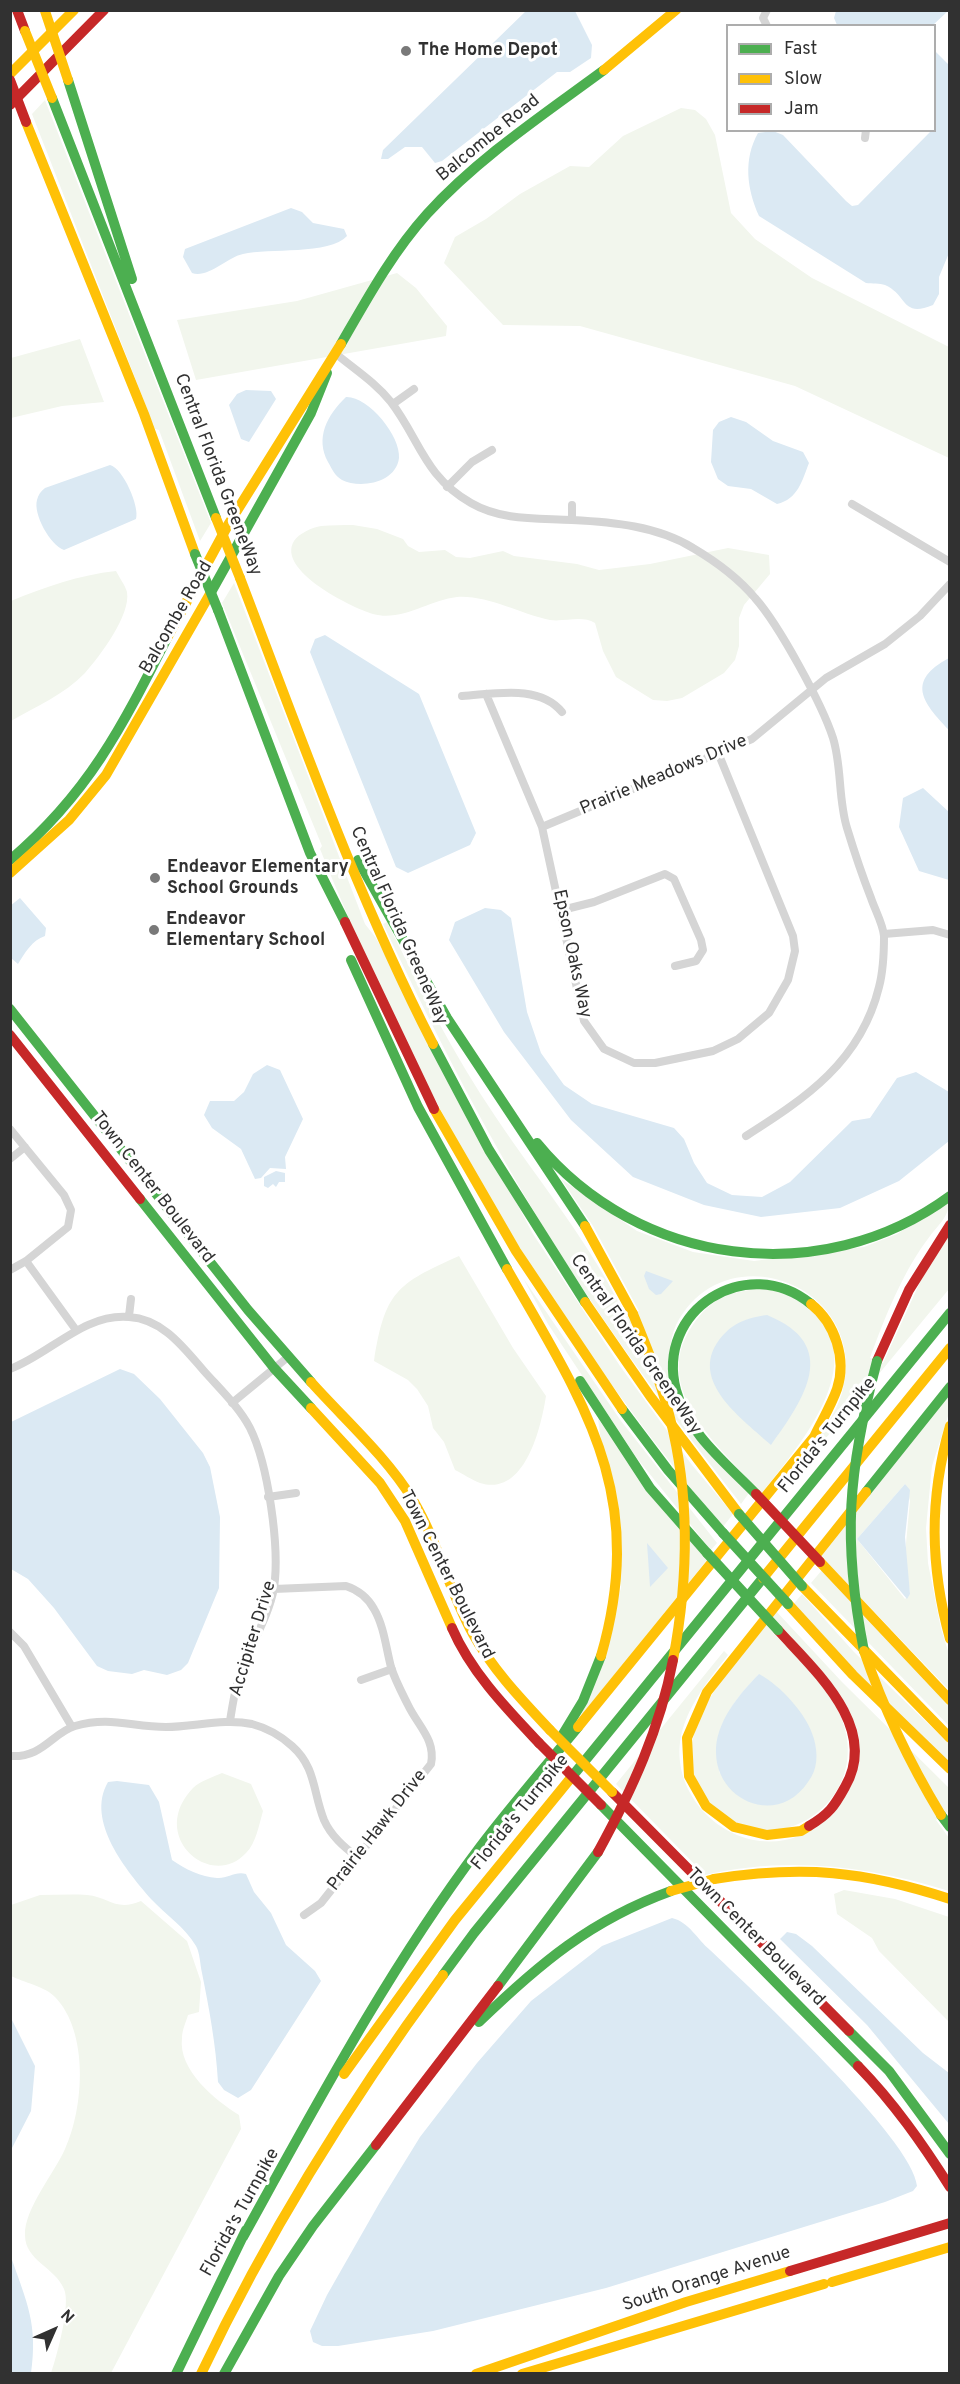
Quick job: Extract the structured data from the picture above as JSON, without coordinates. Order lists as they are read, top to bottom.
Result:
{
  "streets": {
    "main road": [
      "Balcombe Road",
      "Central Florida GreeneWay",
      "Town Center Boulevard",
      "Florida's Turnpike",
      "South Orange Avenue"
    ],
    "street": [
      "Prairie Meadows Drive",
      "Epson Oaks Way",
      "Accipiter Drive",
      "Prairie Hawk Drive"
    ]
  },
  "crossings": [
    ["Prairie Meadows Drive", "Epson Oaks Way"],
    ["Accipiter Drive", "Prairie Hawk Drive"]
  ],
  "places": ["The Home Depot", "Endeavor Elementary School Grounds", "Endeavor Elementary School"],
  "legend": ["Fast", "Slow", "Jam"],
  "north": "top right"
}
